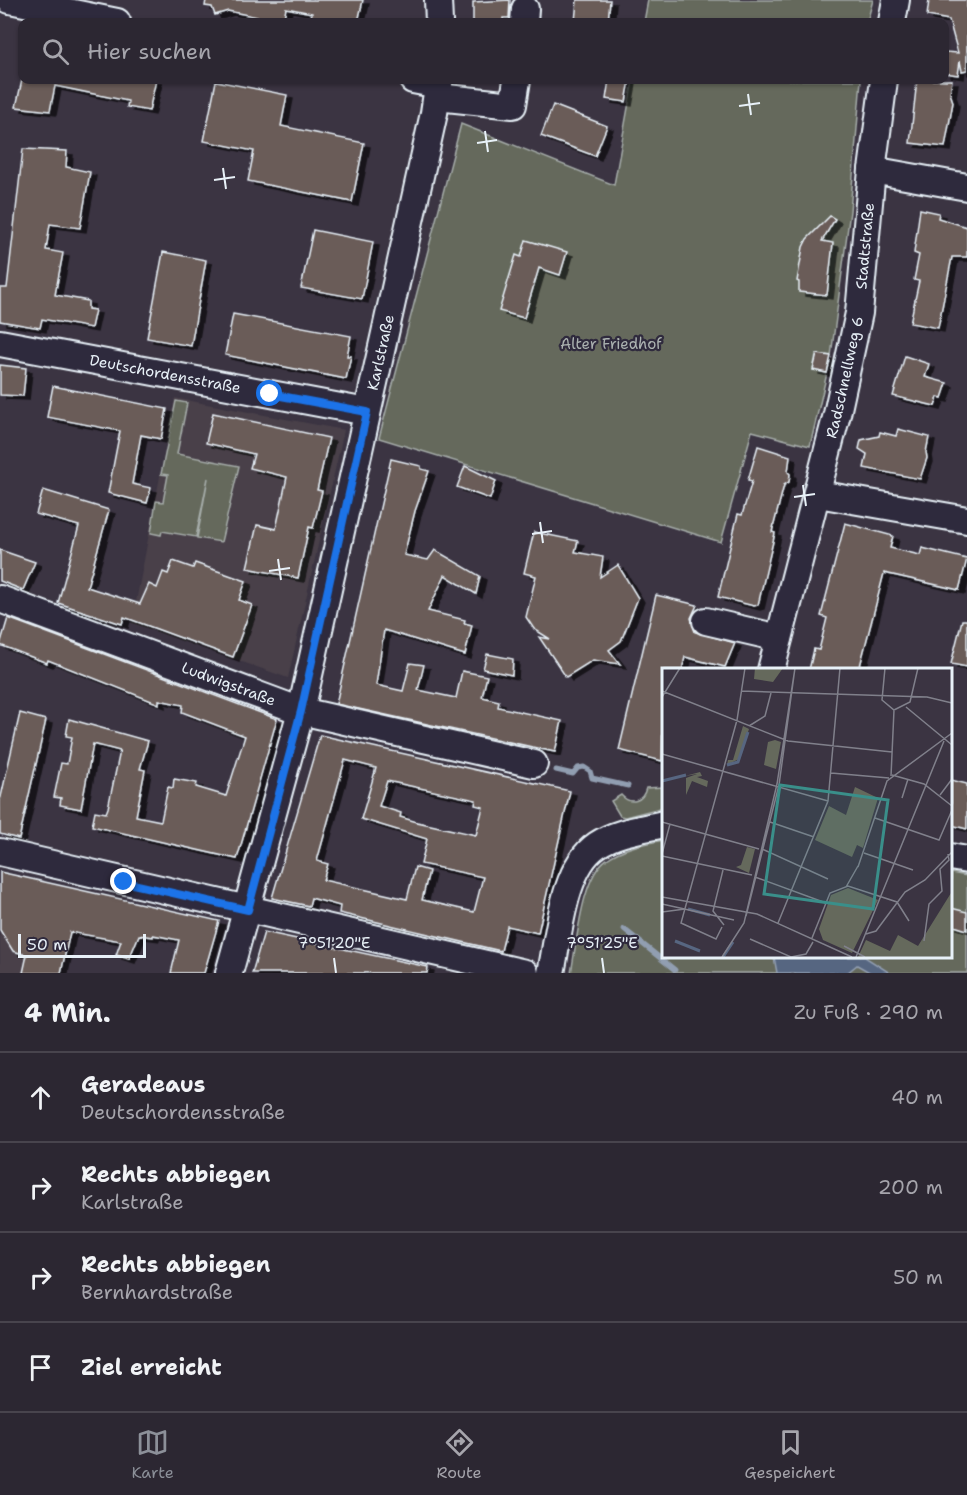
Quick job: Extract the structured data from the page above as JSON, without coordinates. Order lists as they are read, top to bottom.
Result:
{
  "streets": {
    "street": [
      "Stadtstraße",
      "Karlstraße",
      "Deutschordensstraße",
      "Radschnellweg 6",
      "Ludwigstraße"
    ]
  },
  "crossings": [
    ["Stadtstraße", "Radschnellweg 6"],
    ["Karlstraße", "Deutschordensstraße"],
    ["Karlstraße", "Ludwigstraße"]
  ],
  "parks": ["Alter Friedhof"],
  "scale_bar": "50 m",
  "page": {
    "search": "Hier suchen",
    "scale": "50 m",
    "heading": ["4 Min.", "Zu Fuß · 290 m"],
    "list": [
      ["Geradeaus", "Deutschordensstraße", "40 m"],
      ["Rechts abbiegen", "Karlstraße", "200 m"],
      ["Rechts abbiegen", "Bernhardstraße", "50 m"],
      "Ziel erreicht"
    ],
    "nav": ["Karte", "Route", "Gespeichert"]
  },
  "coordinates": ["7°51'20\"E", "7°51'25\"E"]
}
